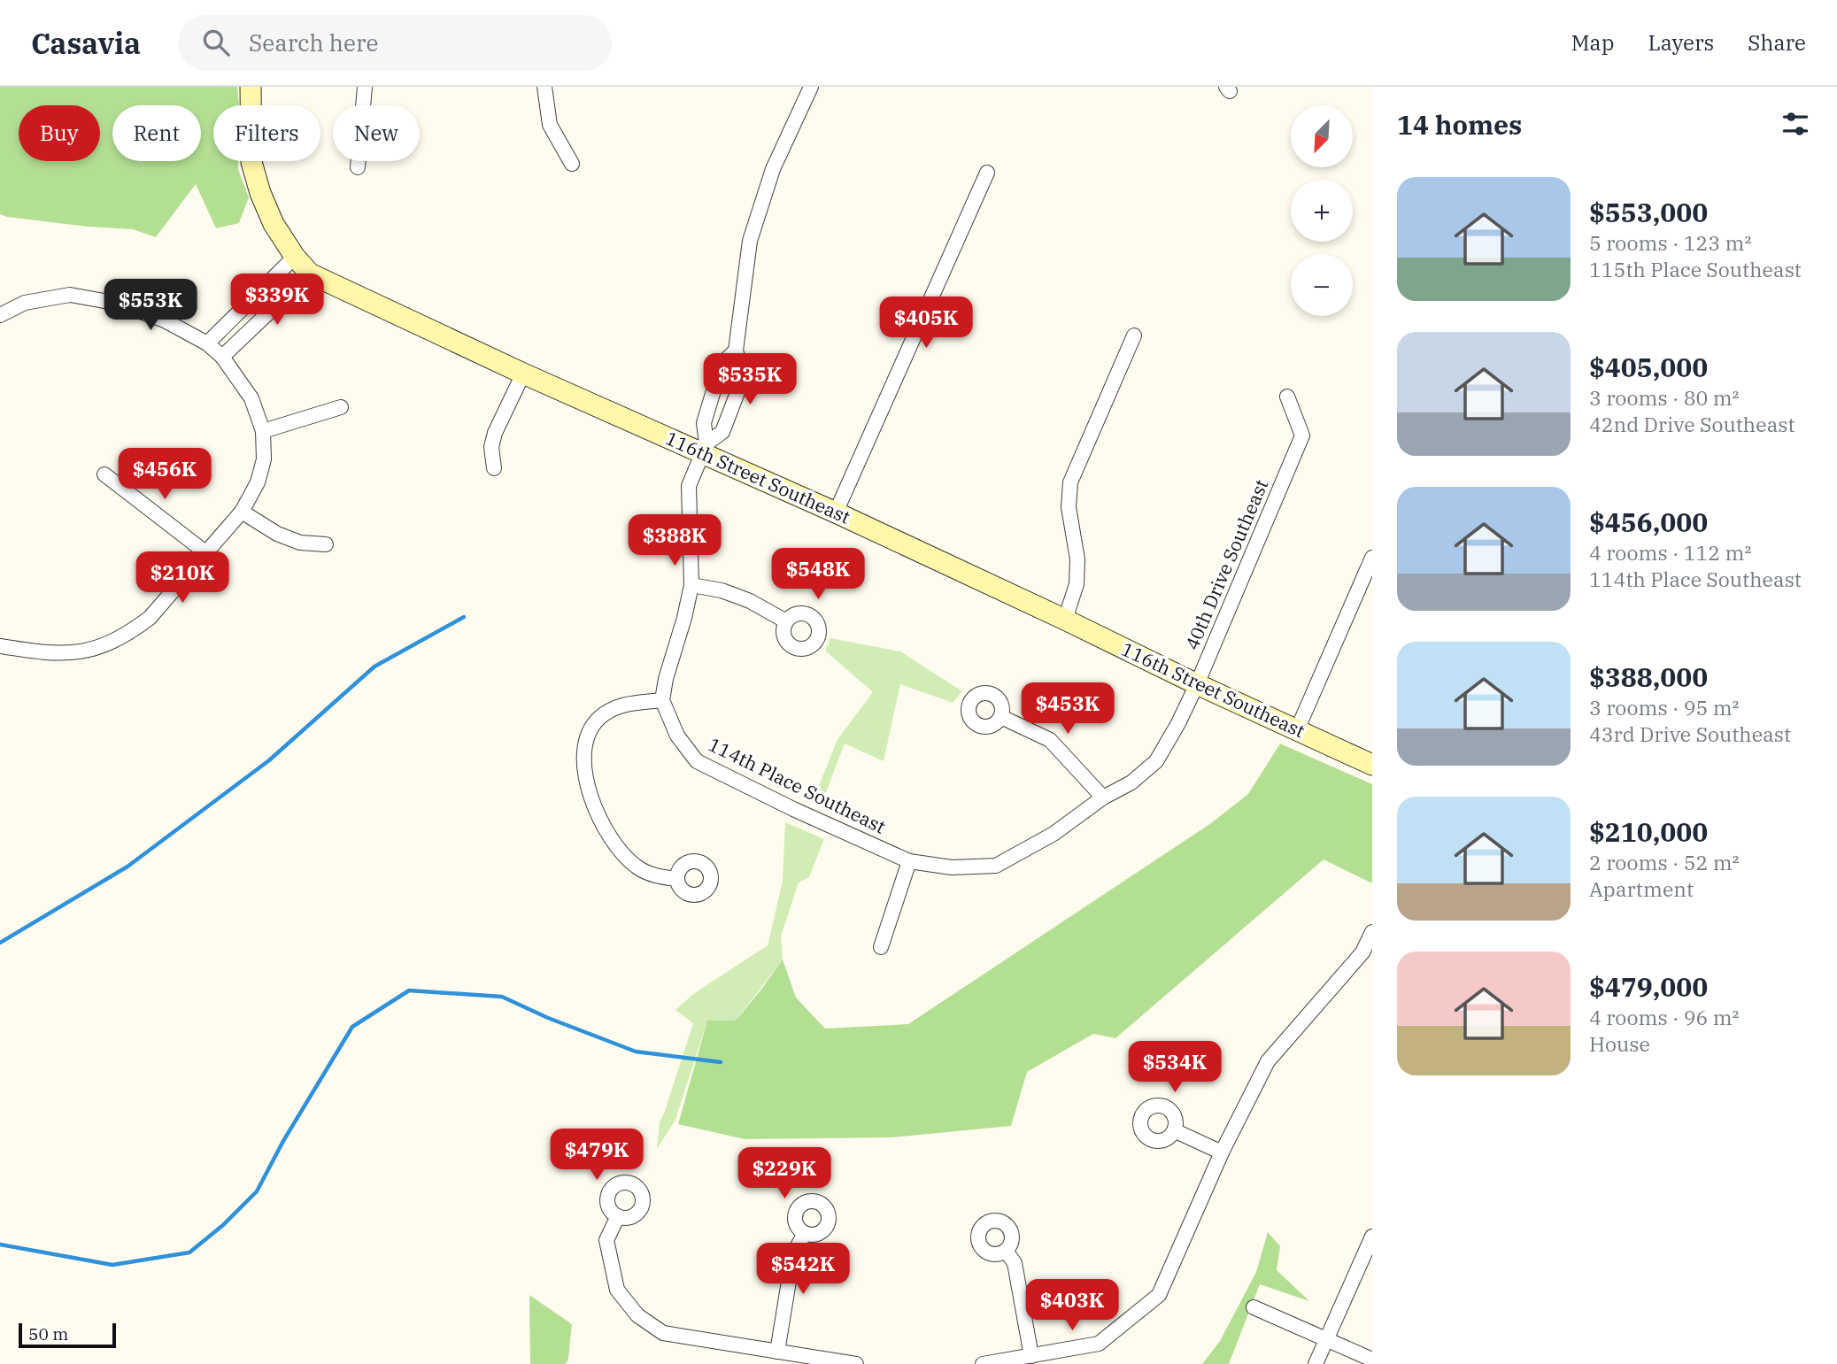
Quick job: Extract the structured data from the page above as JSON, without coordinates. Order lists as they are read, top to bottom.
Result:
{
  "streets": {
    "street": ["116th Street Southeast", "40th Drive Southeast", "114th Place Southeast"]
  },
  "crossings": [
    ["116th Street Southeast", "40th Drive Southeast"],
    ["40th Drive Southeast", "114th Place Southeast"]
  ],
  "scale_bar": "50 m",
  "north": "bottom left",
  "page": {
    "header": "Casavia",
    "search": "Search here",
    "nav": ["Map", "Layers", "Share"],
    "heading": "14 homes",
    "map_buttons": ["+", "−"],
    "chip": [
      "Buy",
      "Rent",
      "Filters",
      "New"
    ],
    "list": [
      {
        "name": "$553,000",
        "note": "5 rooms · 123 m² · 115th Place Southeast"
      },
      {
        "name": "$405,000",
        "note": "3 rooms · 80 m² · 42nd Drive Southeast"
      },
      {
        "name": "$456,000",
        "note": "4 rooms · 112 m² · 114th Place Southeast"
      },
      {
        "name": "$388,000",
        "note": "3 rooms · 95 m² · 43rd Drive Southeast"
      },
      {
        "name": "$210,000",
        "note": "2 rooms · 52 m² · Apartment"
      },
      {
        "name": "$479,000",
        "note": "4 rooms · 96 m² · House"
      }
    ],
    "price": [
      "$339K",
      "$553K",
      "$405K",
      "$535K",
      "$456K",
      "$388K",
      "$548K",
      "$210K",
      "$453K",
      "$534K",
      "$479K",
      "$229K",
      "$542K",
      "$403K"
    ],
    "scale": "50 m"
  }
}
